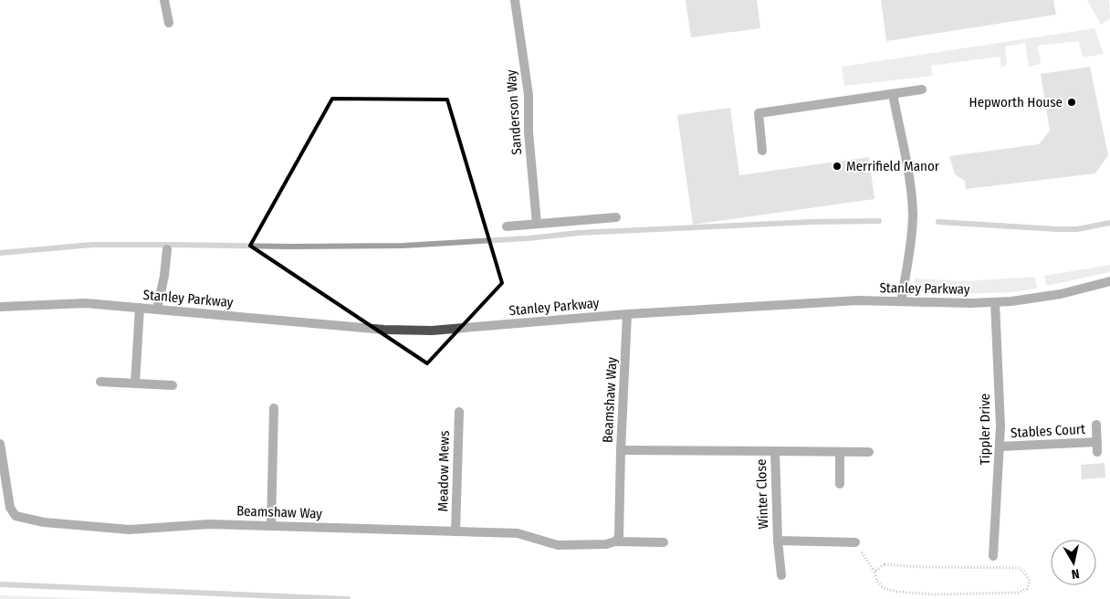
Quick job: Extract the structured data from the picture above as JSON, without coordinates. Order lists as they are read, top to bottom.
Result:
{
  "streets": {
    "street": [
      "Sanderson Way",
      "Stanley Parkway",
      "Beamshaw Way",
      "Tippler Drive",
      "Stables Court",
      "Meadow Mews",
      "Winter Close"
    ]
  },
  "crossings": [
    ["Stanley Parkway", "Beamshaw Way"],
    ["Stanley Parkway", "Tippler Drive"],
    ["Beamshaw Way", "Meadow Mews"],
    ["Beamshaw Way", "Winter Close"],
    ["Tippler Drive", "Stables Court"]
  ],
  "places": ["Hepworth House", "Merrifield Manor"],
  "north": "bottom"
}
